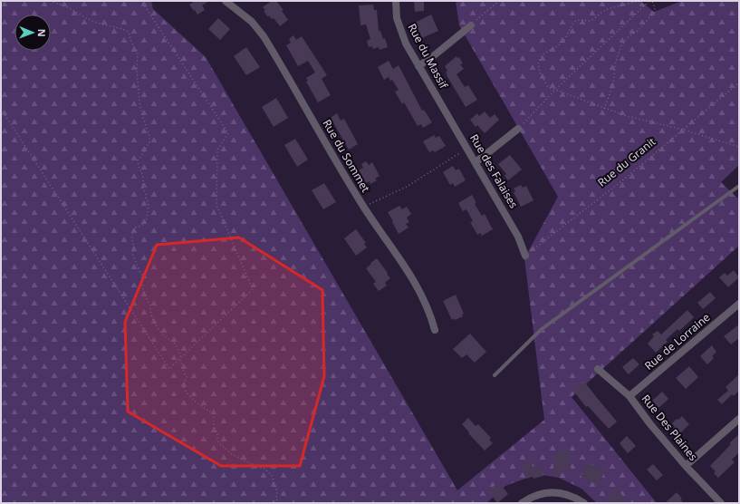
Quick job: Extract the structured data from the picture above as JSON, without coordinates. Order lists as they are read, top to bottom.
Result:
{
  "streets": {
    "street": [
      "Rue du Massif",
      "Rue du Sommet",
      "Rue des Falaises",
      "Rue de Lorraine",
      "Rue Des Plaines"
    ],
    "path": ["Rue du Granit"]
  },
  "crossings": [
    ["Rue du Massif", "Rue des Falaises"],
    ["Rue du Granit", "Rue des Falaises"],
    ["Rue de Lorraine", "Rue Des Plaines"]
  ],
  "north": "right"
}
